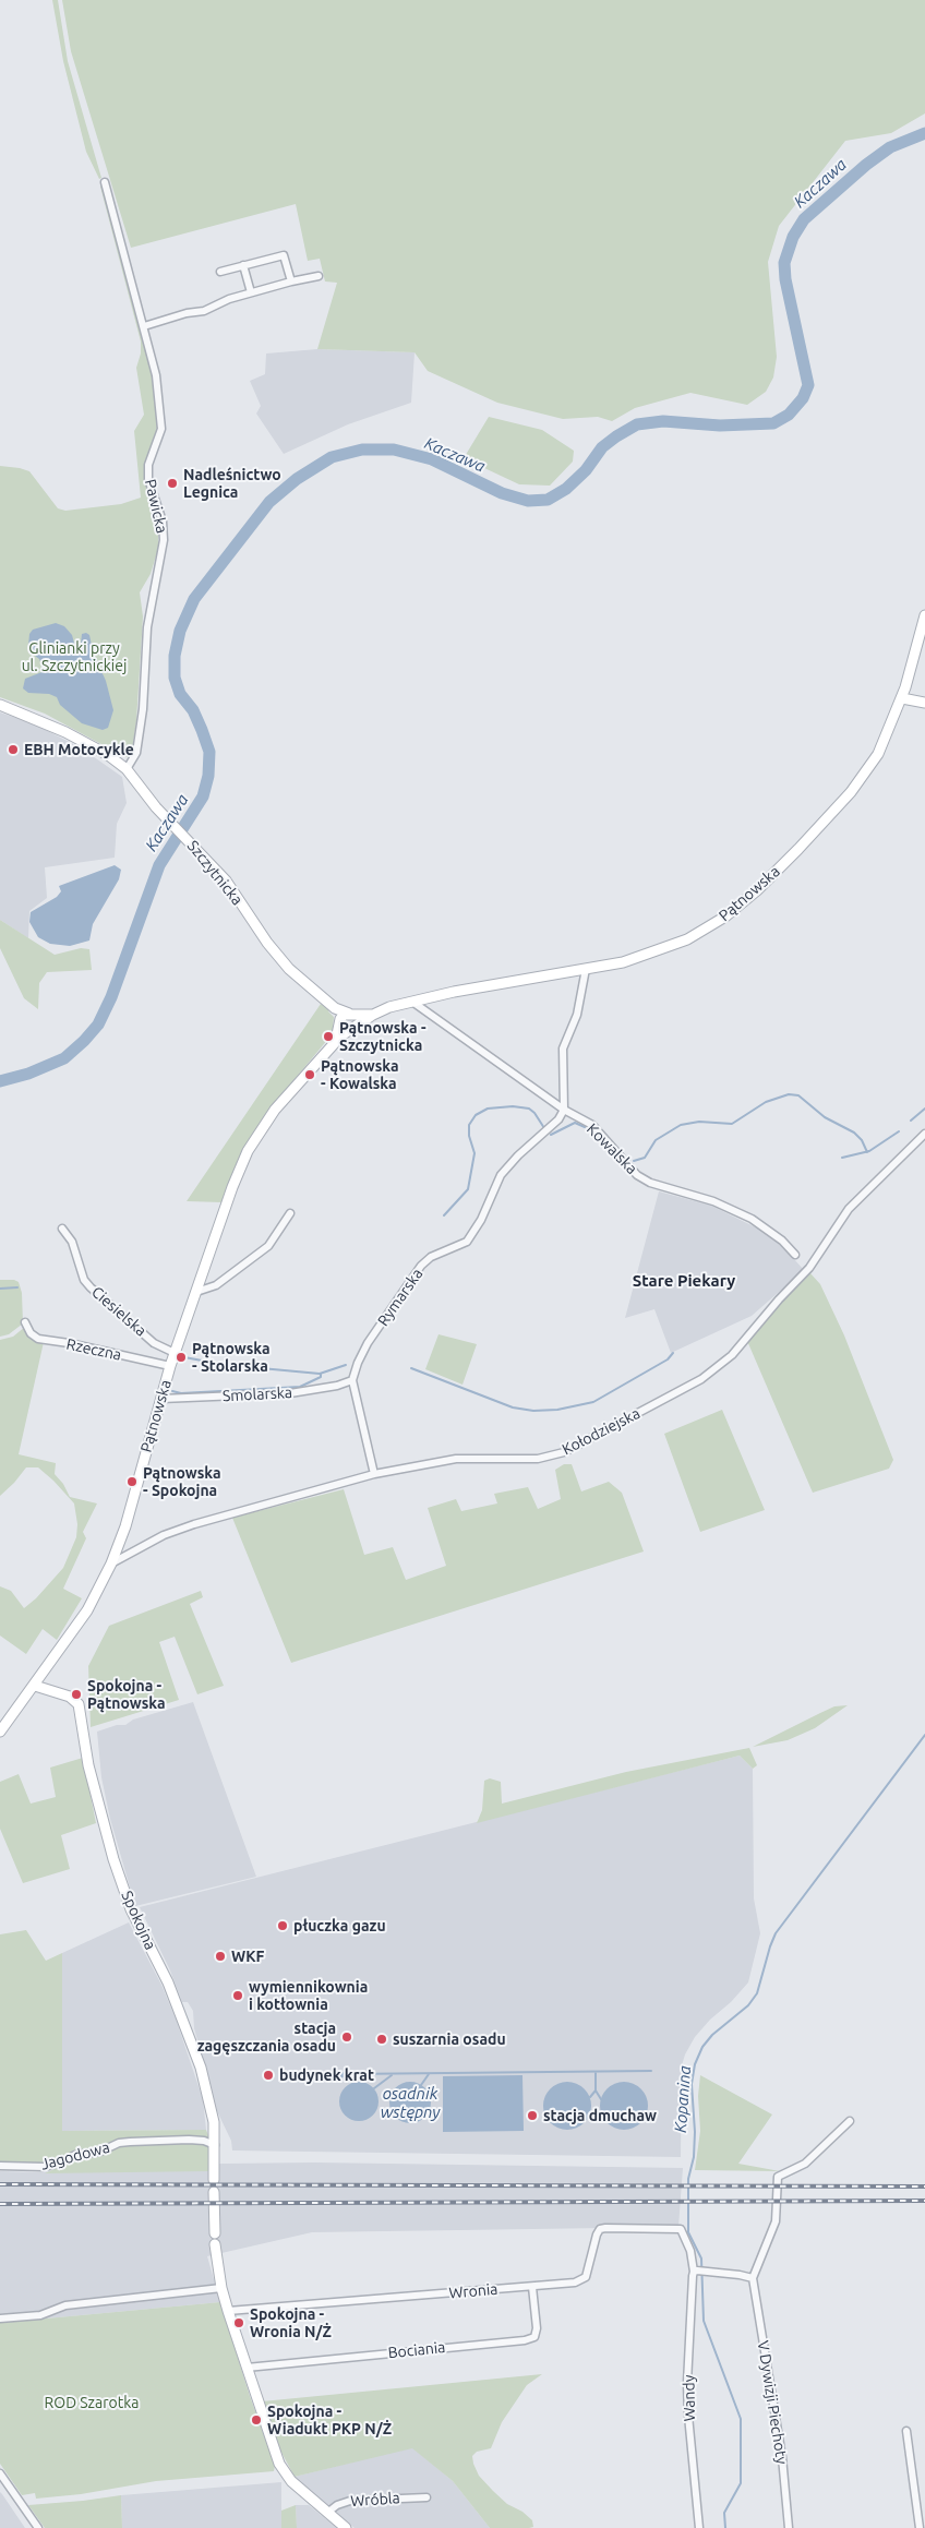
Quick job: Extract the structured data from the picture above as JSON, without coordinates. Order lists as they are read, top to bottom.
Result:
{
  "streets": {
    "street": [
      "Pawicka",
      "Szczytnicka",
      "Pątnowska",
      "Kowalska",
      "Rymarska",
      "Ciesielska",
      "Rzeczna",
      "Smolarska",
      "Kołodziejska",
      "Spokojna",
      "Jagodowa",
      "Wronia",
      "Bociania",
      "Wandy",
      "V Dywizji Piechoty",
      "Wróbla"
    ]
  },
  "crossings": [
    ["Pawicka", "Szczytnicka"],
    ["Szczytnicka", "Pątnowska"],
    ["Pątnowska", "Kowalska"],
    ["Pątnowska", "Ciesielska"],
    ["Pątnowska", "Rzeczna"],
    ["Pątnowska", "Smolarska"],
    ["Pątnowska", "Kołodziejska"],
    ["Pątnowska", "Spokojna"],
    ["Kowalska", "Rymarska"],
    ["Rymarska", "Smolarska"],
    ["Spokojna", "Jagodowa"],
    ["Wronia", "Bociania"],
    ["Wronia", "Wandy"]
  ],
  "districts": ["Stare Piekary"],
  "water": ["Kaczawa", "osadnik wstępny", "Kopanina"],
  "parks": ["Glinianki przy ul. Szczytnickiej", "ROD Szarotka"],
  "places": [
    "Nadleśnictwo Legnica",
    "EBH Motocykle",
    "Pątnowska - Szczytnicka",
    "Pątnowska - Kowalska",
    "Pątnowska - Stolarska",
    "Pątnowska - Spokojna",
    "Spokojna - Pątnowska",
    "płuczka gazu",
    "WKF",
    "wymiennikownia i kotłownia",
    "stacja zagęszczania osadu",
    "suszarnia osadu",
    "budynek krat",
    "stacja dmuchaw",
    "Spokojna - Wronia N/Ż",
    "Spokojna - Wiadukt PKP N/Ż"
  ]
}
